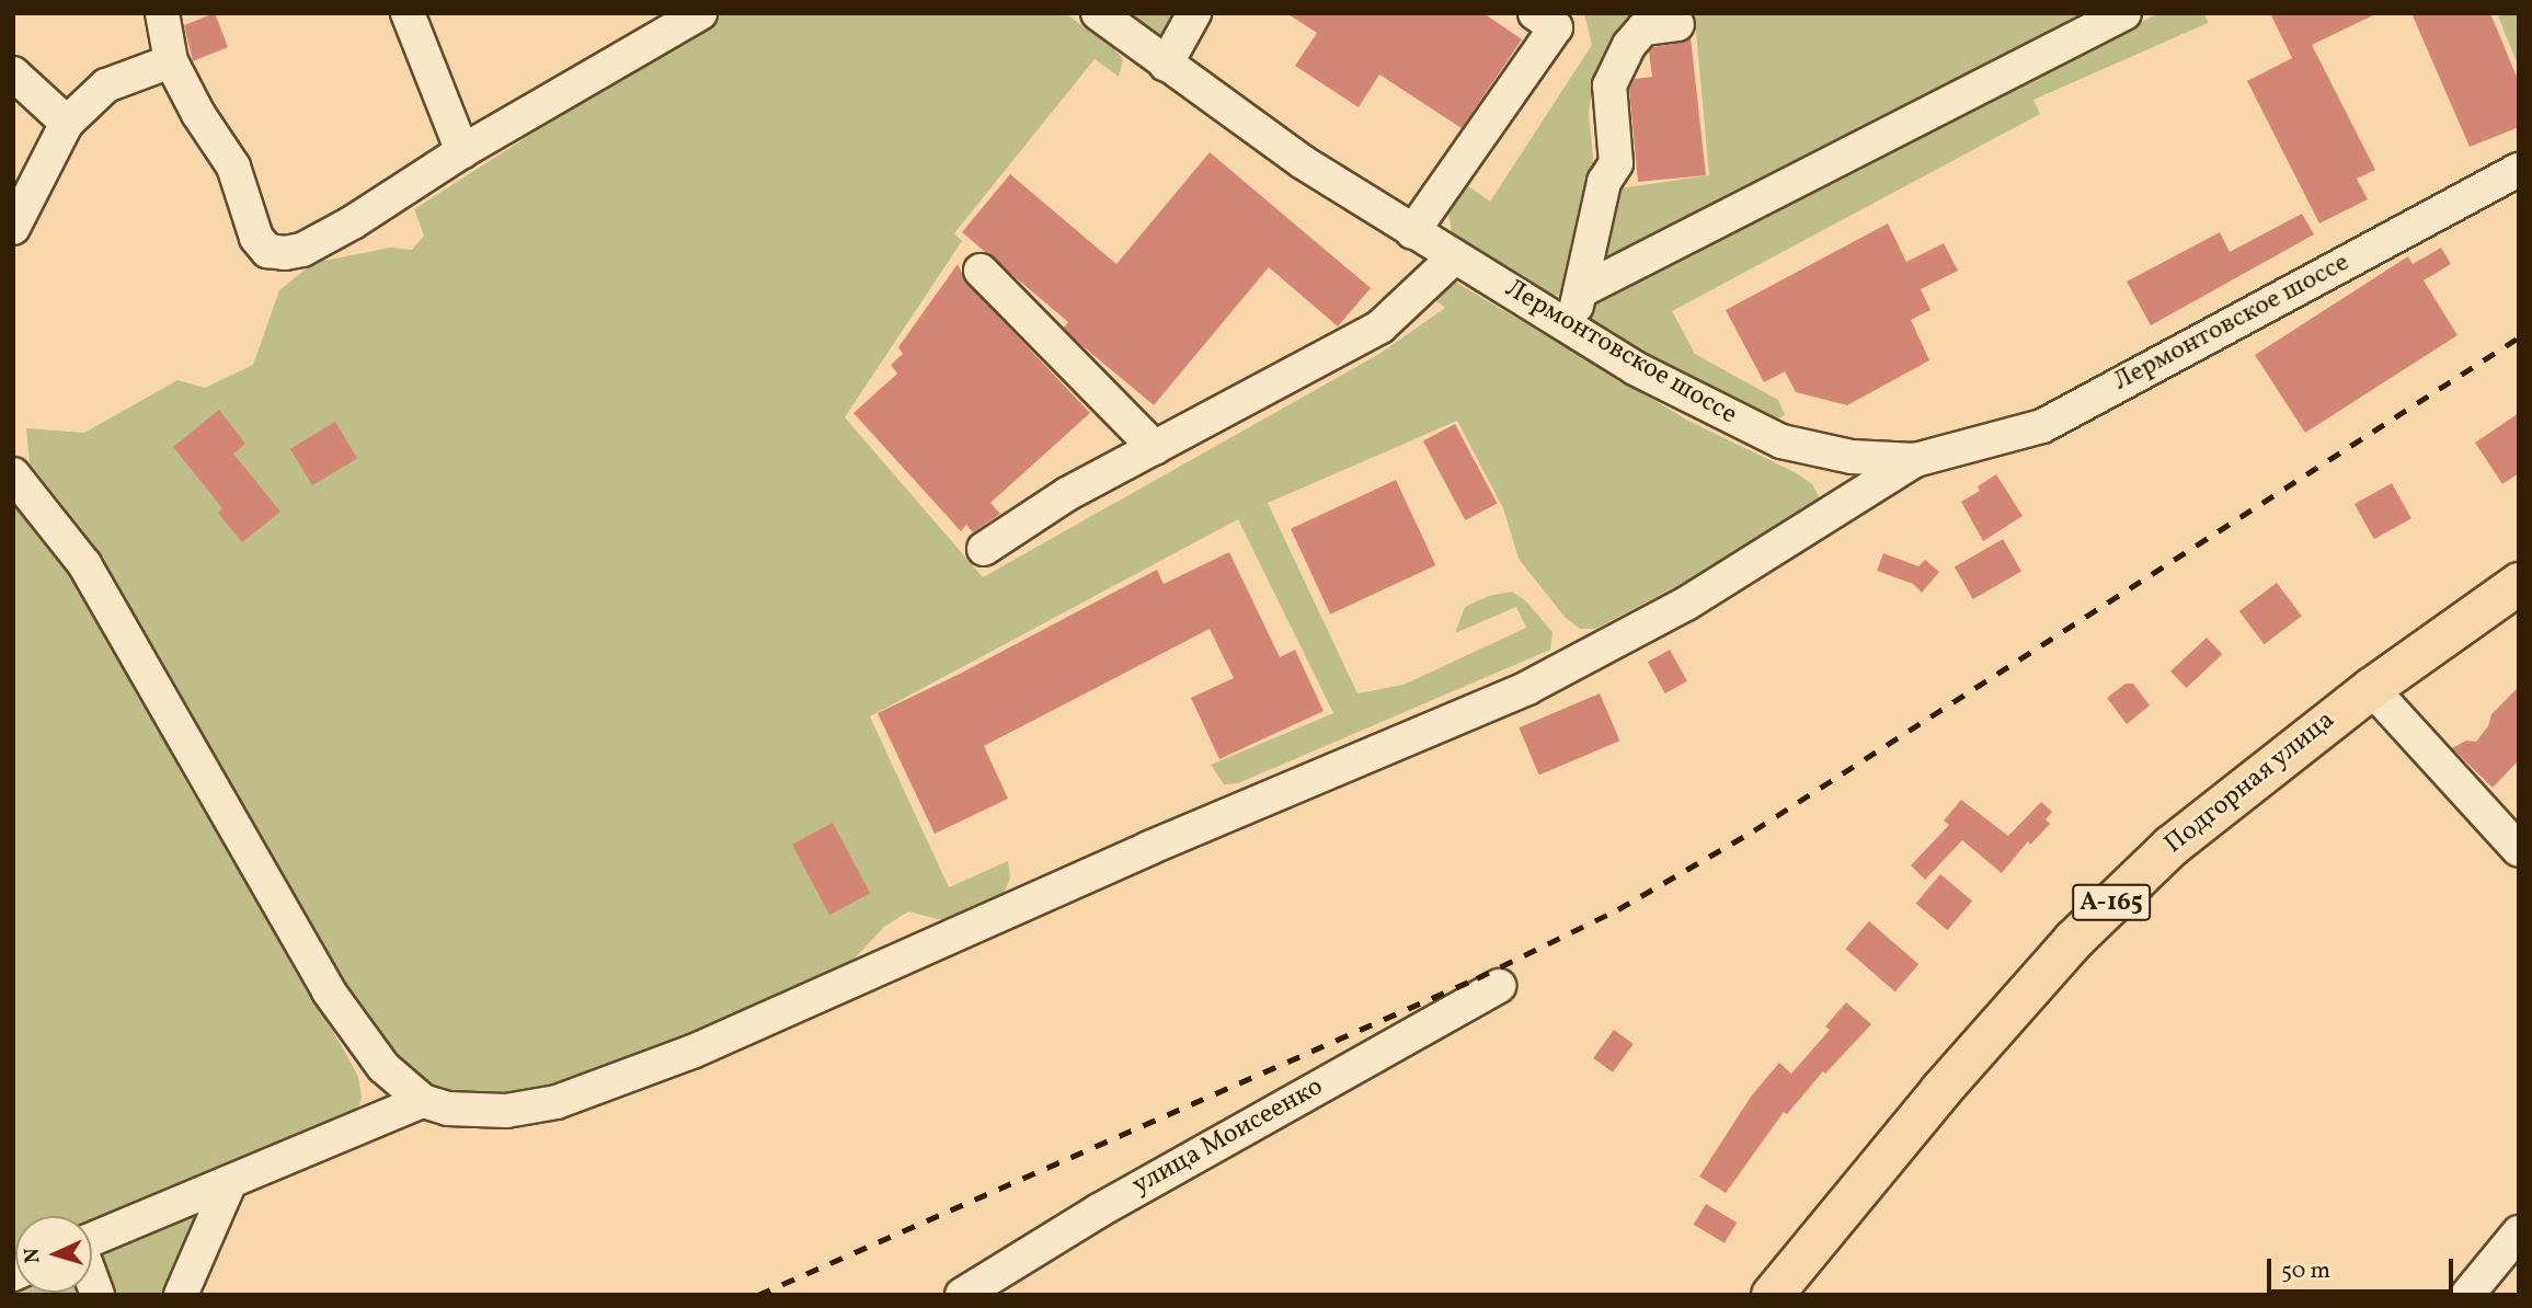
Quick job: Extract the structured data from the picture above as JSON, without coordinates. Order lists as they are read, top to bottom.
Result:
{
  "streets": {
    "main road": ["Подгорная улица", "А-165"],
    "street": ["Лермонтовское шоссе", "улица Моисеенко"]
  },
  "scale_bar": "50 m",
  "north": "left"
}
